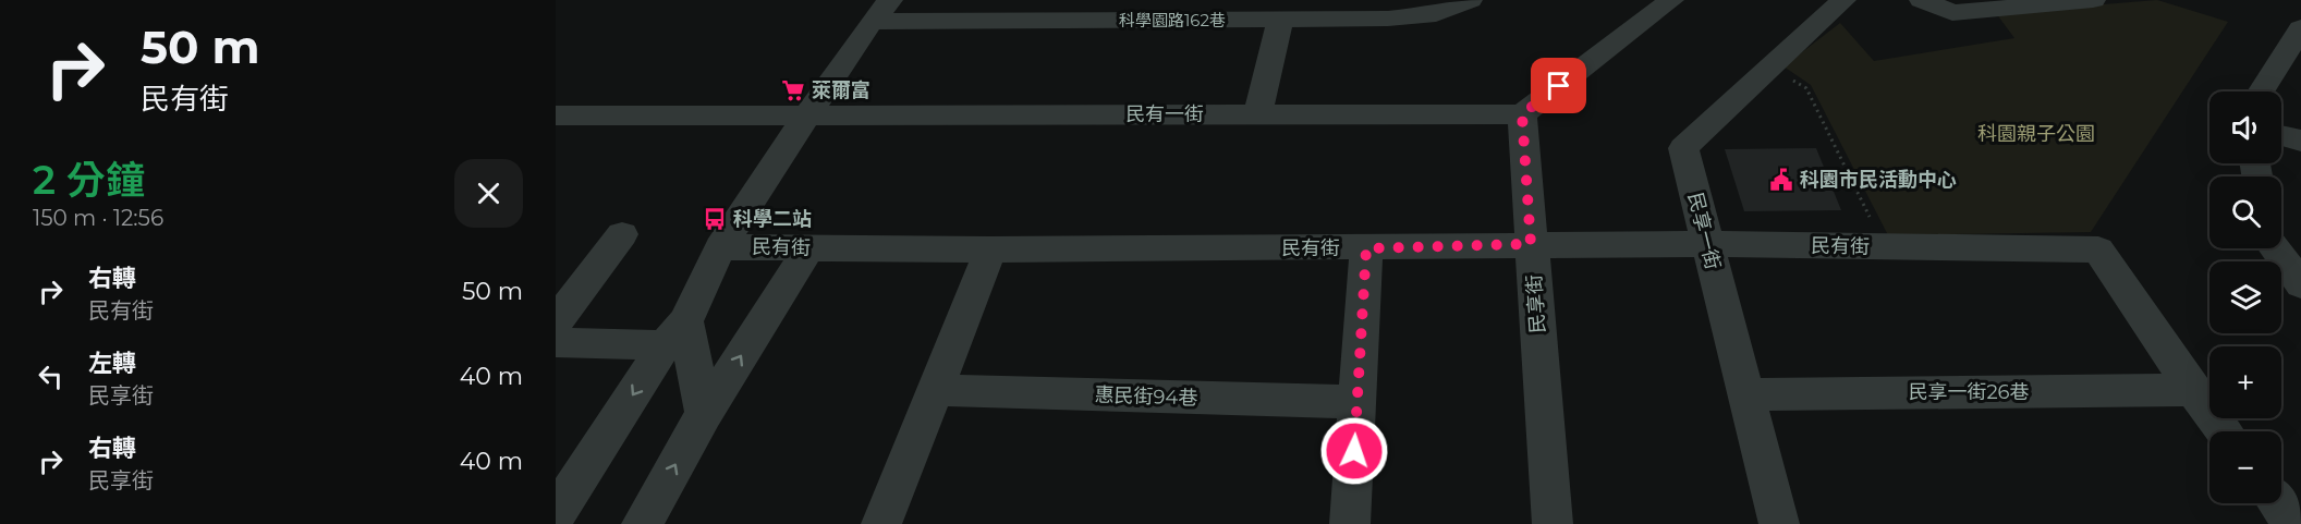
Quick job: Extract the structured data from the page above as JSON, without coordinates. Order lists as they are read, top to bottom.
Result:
{
  "streets": {
    "street": [
      "科學園路162巷",
      "民有一街",
      "民享一街",
      "民有街",
      "民享街",
      "民享一街26巷",
      "惠民街94巷"
    ]
  },
  "crossings": [
    ["民有一街", "民享街"],
    ["民享一街", "民有街"],
    ["民享一街", "民享一街26巷"],
    ["民有街", "民享街"],
    ["民有街", "民享一街26巷"]
  ],
  "parks": ["科園親子公園"],
  "places": {
    "supermarket": ["萊爾富"],
    "public building": ["科園市民活動中心"],
    "bus stop": ["科學二站"]
  },
  "page": {
    "turn": ["50 m", "民有街"],
    "map_buttons": ["+", "−"],
    "heading": ["2 分鐘", "150 m · 12:56"],
    "list": [
      {
        "name": "右轉",
        "note": "民有街",
        "value": "50 m"
      },
      {
        "name": "左轉",
        "note": "民享街",
        "value": "40 m"
      },
      {
        "name": "右轉",
        "note": "民享街",
        "value": "40 m"
      }
    ]
  }
}
